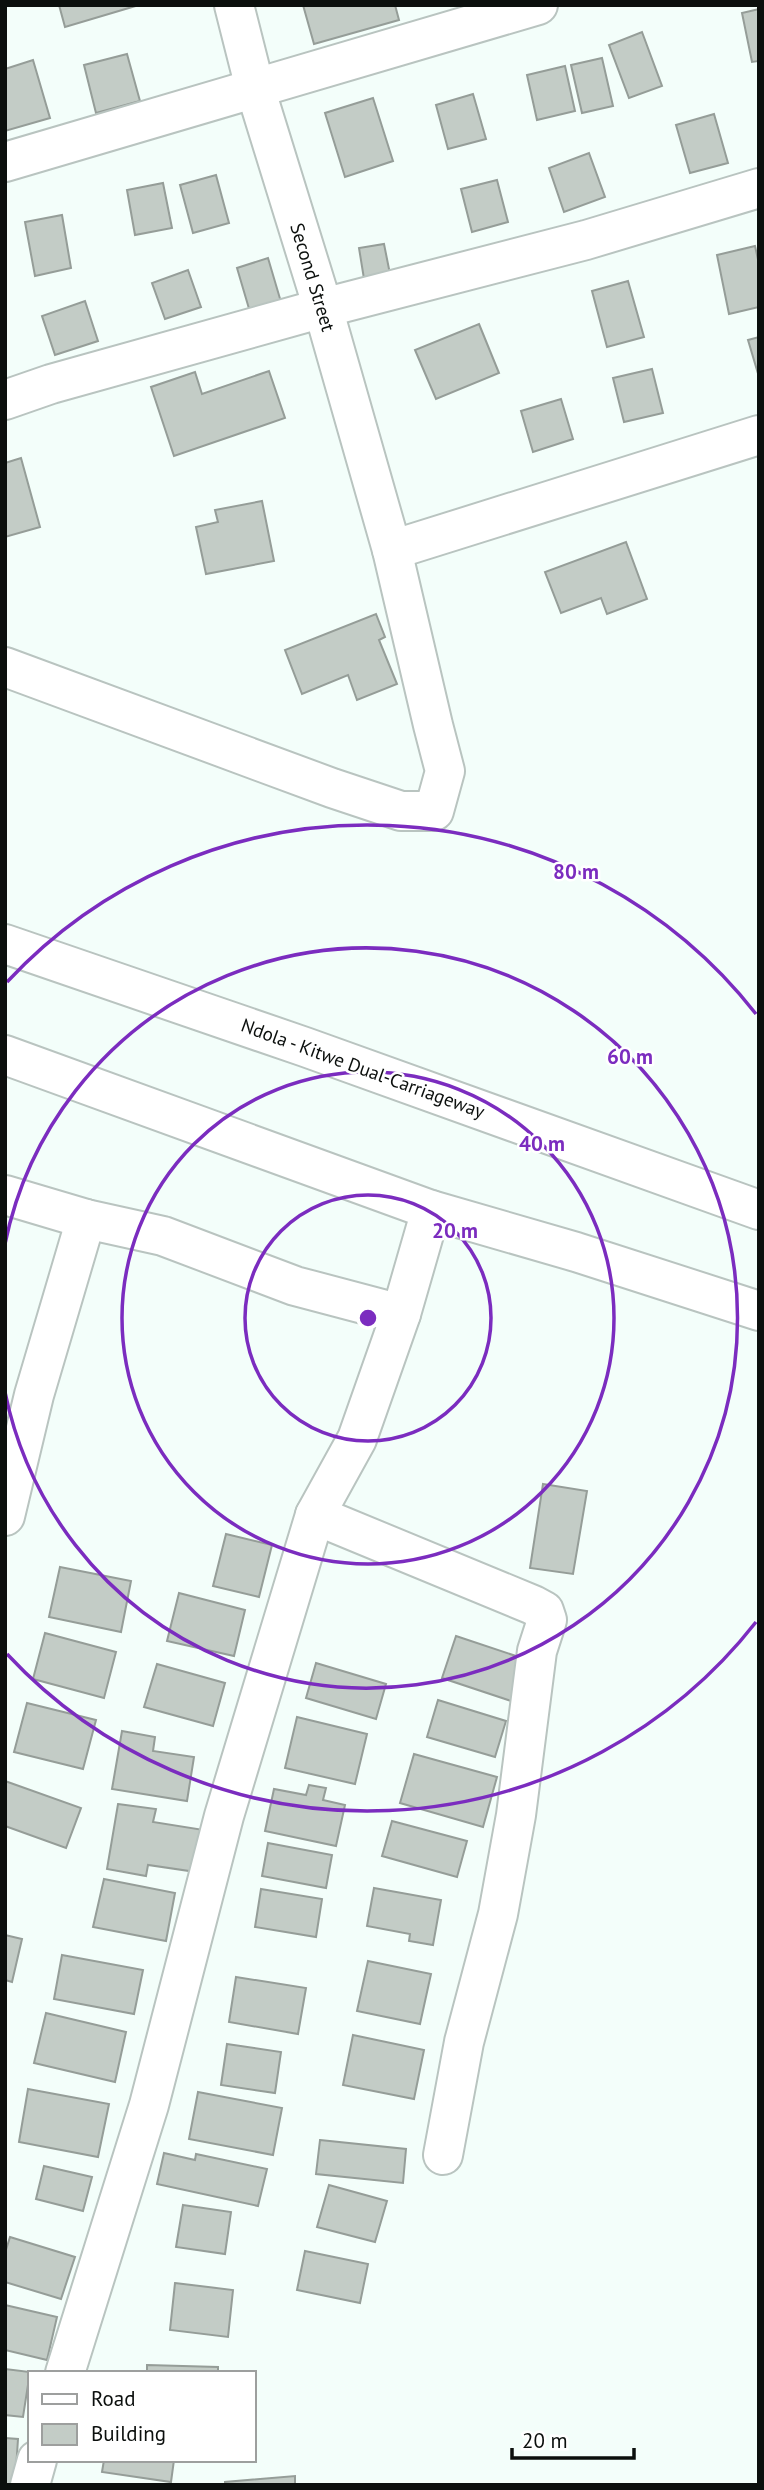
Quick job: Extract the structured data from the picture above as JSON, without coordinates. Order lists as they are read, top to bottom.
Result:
{
  "streets": {
    "main road": ["Second Street", "Ndola - Kitwe Dual-Carriageway"]
  },
  "legend": ["Road", "Building"],
  "scale_bar": "20 m",
  "rings": [
    "80 m",
    "60 m",
    "40 m",
    "20 m"
  ]
}
